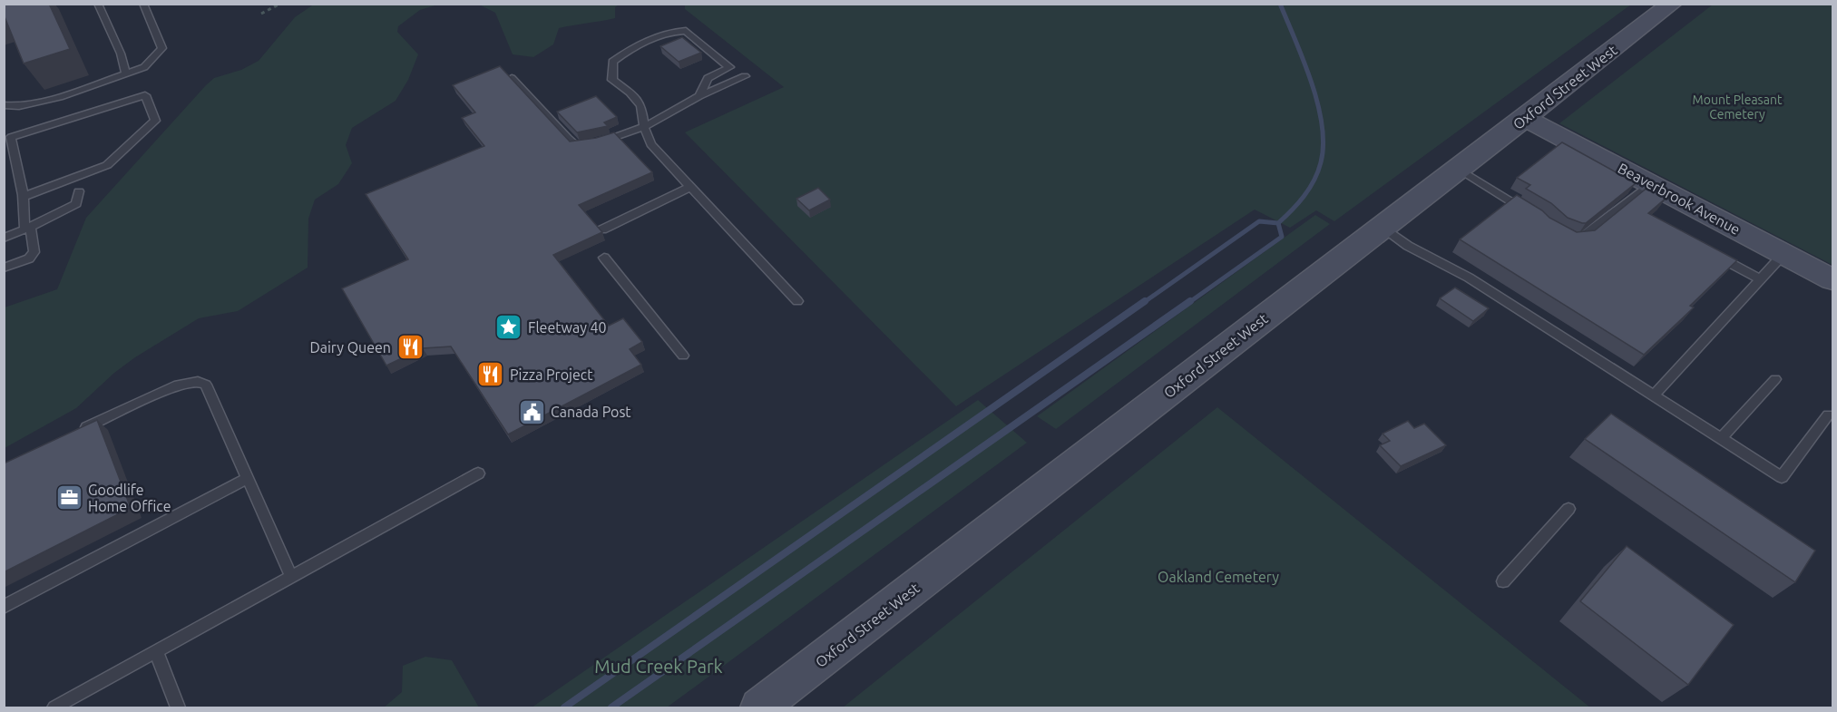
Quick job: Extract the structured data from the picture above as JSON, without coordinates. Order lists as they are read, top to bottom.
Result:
{
  "streets": {
    "main road": ["Oxford Street West", "Beaverbrook Avenue"]
  },
  "crossings": [
    ["Oxford Street West", "Beaverbrook Avenue"]
  ],
  "parks": ["Mount Pleasant Cemetery", "Oakland Cemetery", "Mud Creek Park"],
  "places": {
    "place": ["Fleetway 40"],
    "restaurant": ["Dairy Queen", "Pizza Project"],
    "public building": ["Canada Post"],
    "office": ["Goodlife Home Office"]
  }
}
